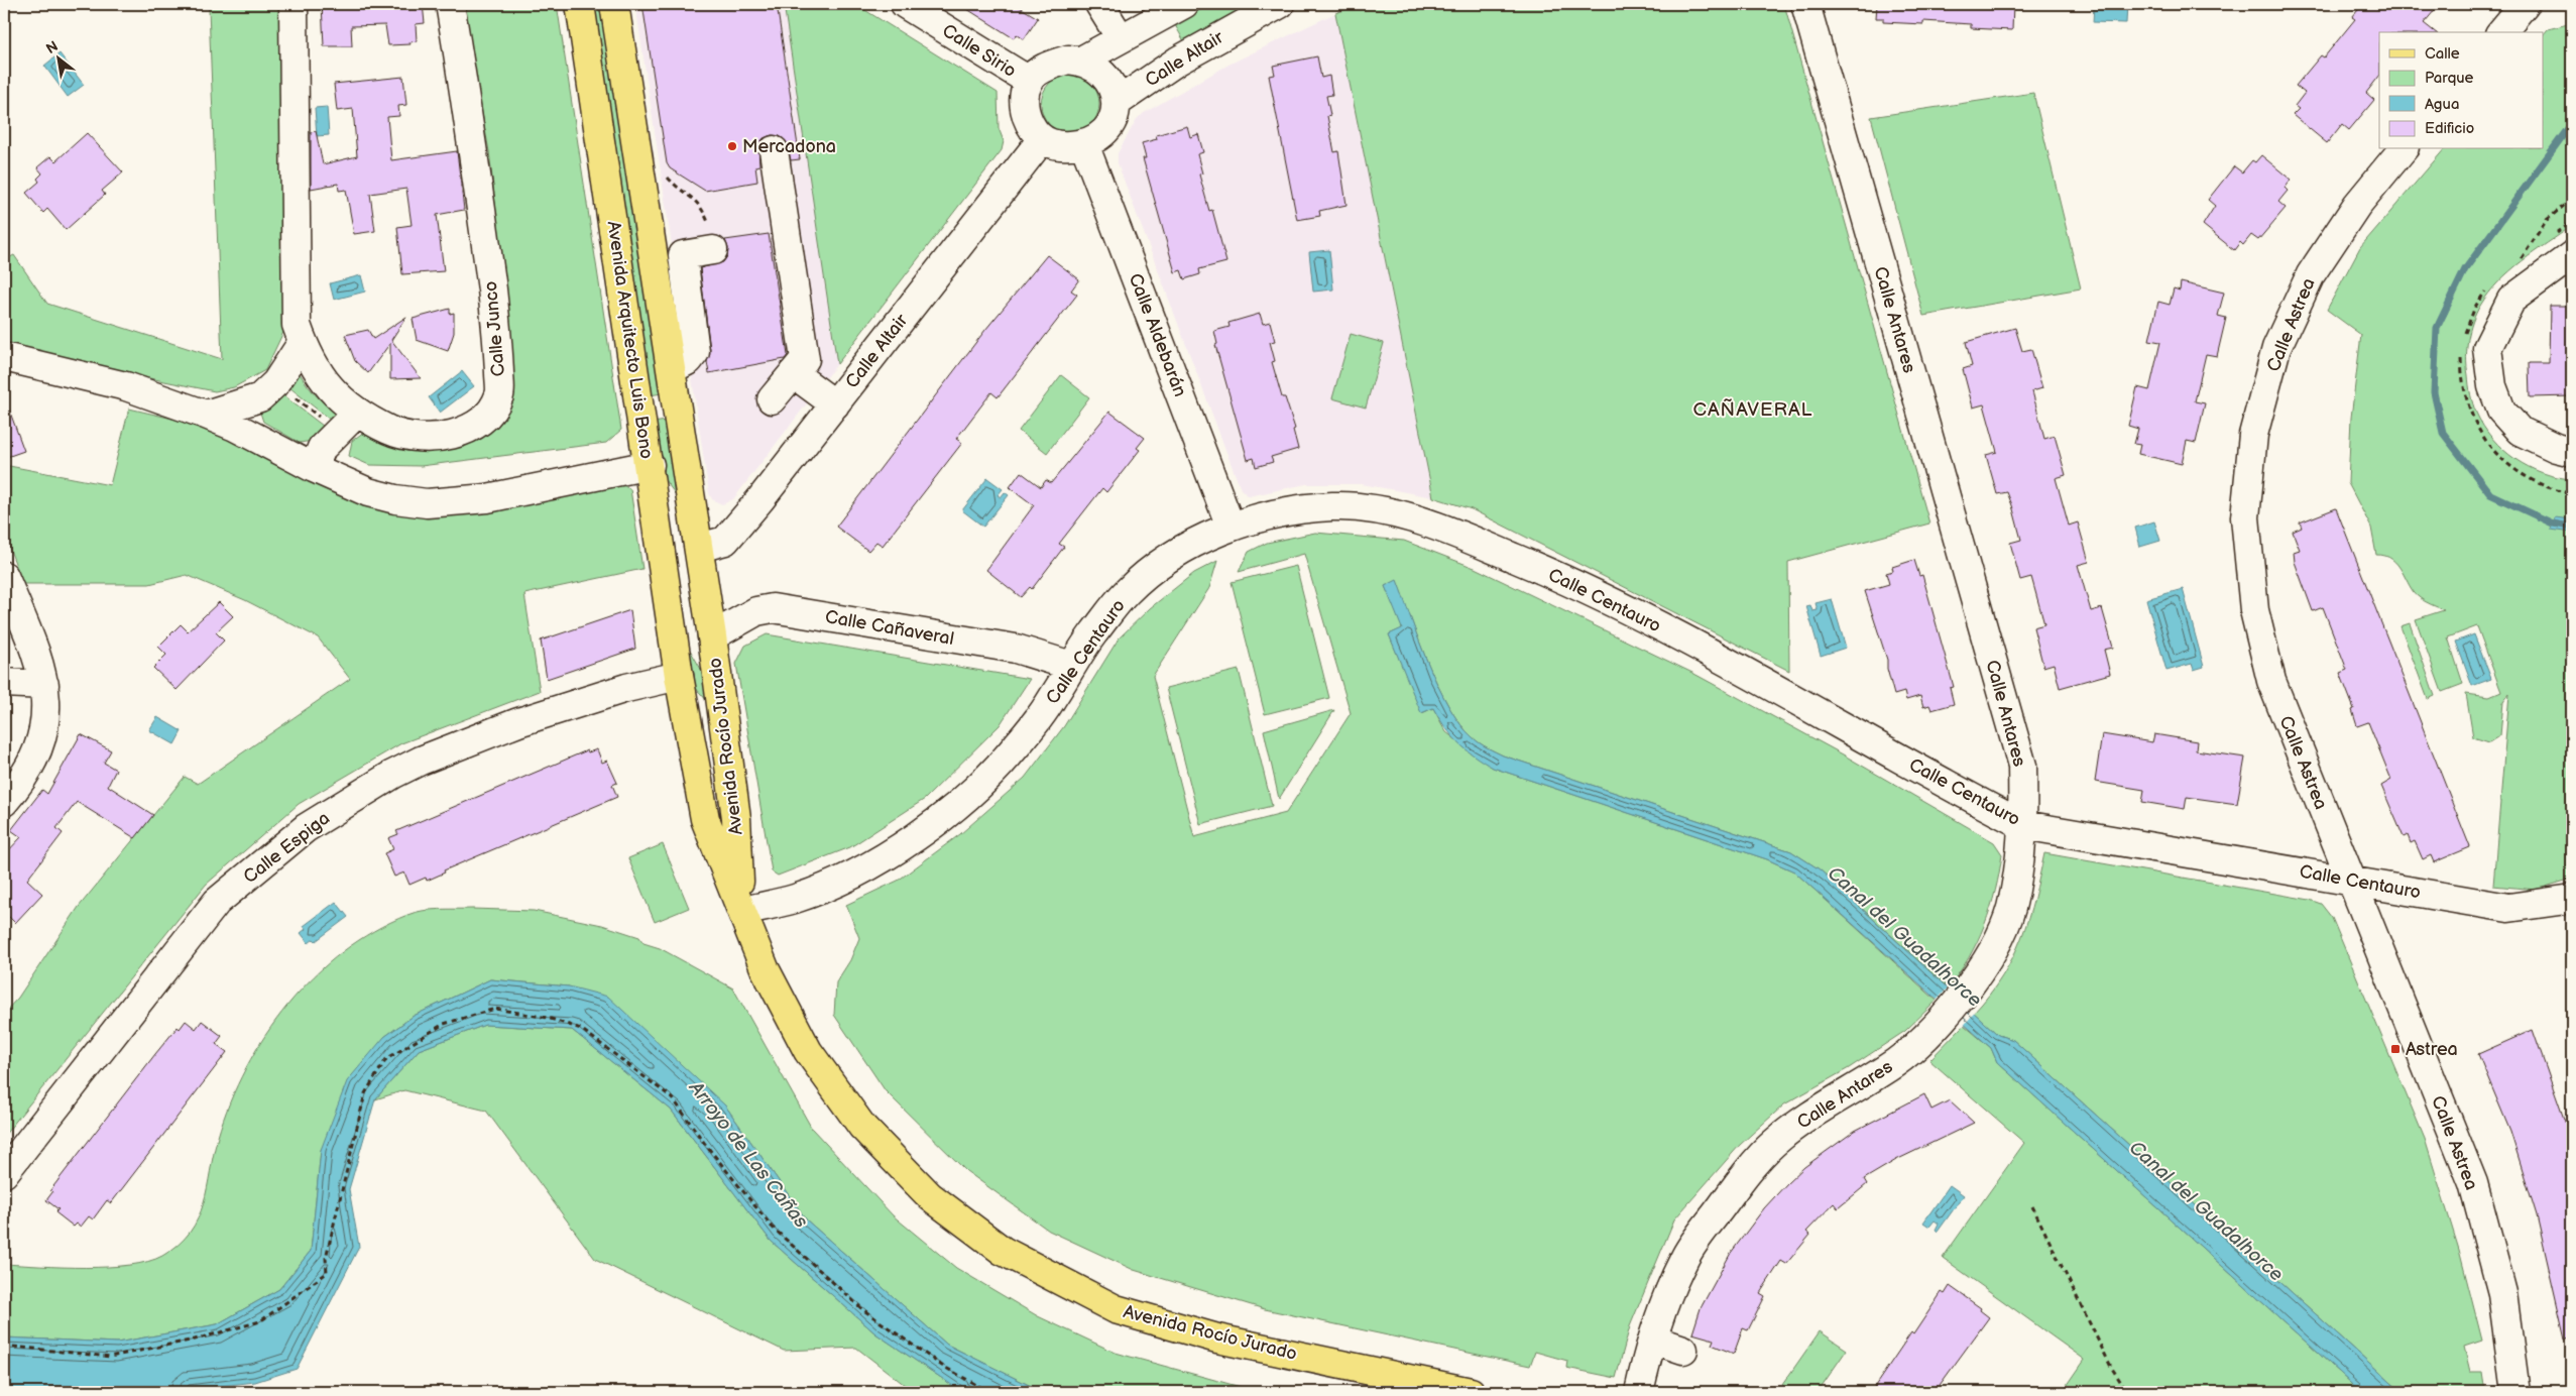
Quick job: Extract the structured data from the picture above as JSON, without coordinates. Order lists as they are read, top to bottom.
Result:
{
  "streets": {
    "main road": ["Avenida Arquitecto Luis Bono", "Avenida Rocío Jurado"],
    "street": [
      "Calle Sirio",
      "Calle Altair",
      "Calle Antares",
      "Calle Astrea",
      "Calle Junco",
      "Calle Aldebarán",
      "Calle Centauro",
      "Calle Cañaveral",
      "Calle Espiga"
    ]
  },
  "crossings": [
    ["Calle Sirio", "Calle Altair"],
    ["Calle Sirio", "Calle Aldebarán"],
    ["Calle Altair", "Calle Aldebarán"],
    ["Calle Altair", "Avenida Arquitecto Luis Bono"],
    ["Calle Antares", "Calle Centauro"],
    ["Calle Astrea", "Calle Centauro"],
    ["Calle Aldebarán", "Calle Centauro"],
    ["Avenida Arquitecto Luis Bono", "Calle Cañaveral"],
    ["Avenida Arquitecto Luis Bono", "Avenida Rocío Jurado"],
    ["Avenida Arquitecto Luis Bono", "Calle Espiga"],
    ["Calle Centauro", "Calle Cañaveral"],
    ["Calle Centauro", "Avenida Rocío Jurado"],
    ["Calle Cañaveral", "Avenida Rocío Jurado"],
    ["Avenida Rocío Jurado", "Calle Espiga"]
  ],
  "districts": ["CAÑAVERAL"],
  "water": ["Canal del Guadalhorce", "Arroyo de Las Cañas"],
  "places": {
    "other": ["Mercadona"],
    "transit": ["Astrea"]
  },
  "legend": [
    "Calle",
    "Parque",
    "Agua",
    "Edificio"
  ],
  "north": "top left"
}
